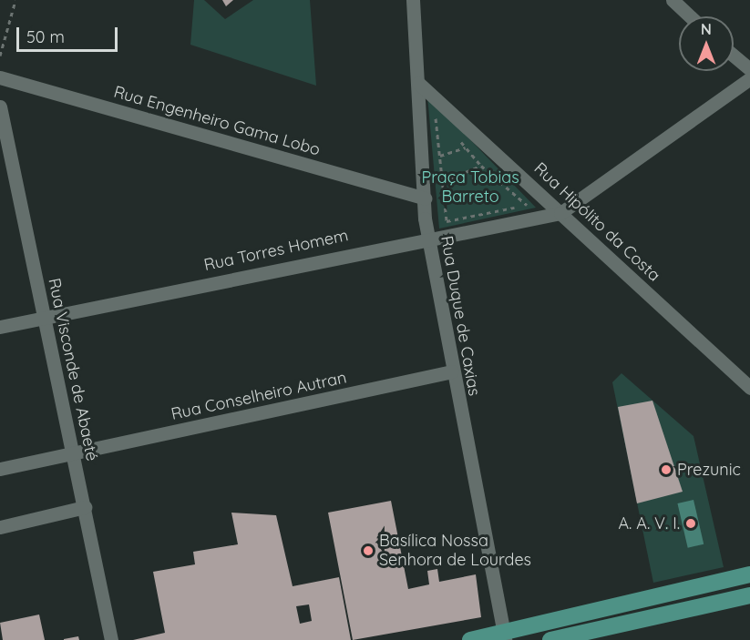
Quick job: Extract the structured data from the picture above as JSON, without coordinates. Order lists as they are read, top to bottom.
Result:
{
  "streets": {
    "street": [
      "Rua Engenheiro Gama Lobo",
      "Rua Hipólito da Costa",
      "Rua Torres Homem",
      "Rua Duque de Caxias",
      "Rua Visconde de Abaeté",
      "Rua Conselheiro Autran"
    ]
  },
  "crossings": [
    ["Rua Engenheiro Gama Lobo", "Rua Duque de Caxias"],
    ["Rua Hipólito da Costa", "Rua Torres Homem"],
    ["Rua Hipólito da Costa", "Rua Duque de Caxias"],
    ["Rua Torres Homem", "Rua Duque de Caxias"],
    ["Rua Torres Homem", "Rua Visconde de Abaeté"],
    ["Rua Duque de Caxias", "Rua Conselheiro Autran"],
    ["Rua Visconde de Abaeté", "Rua Conselheiro Autran"]
  ],
  "parks": ["Praça Tobias Barreto"],
  "places": ["Prezunic", "A. A. V. I.", "Basílica Nossa Senhora de Lourdes"],
  "scale_bar": "50 m",
  "north": "top"
}
